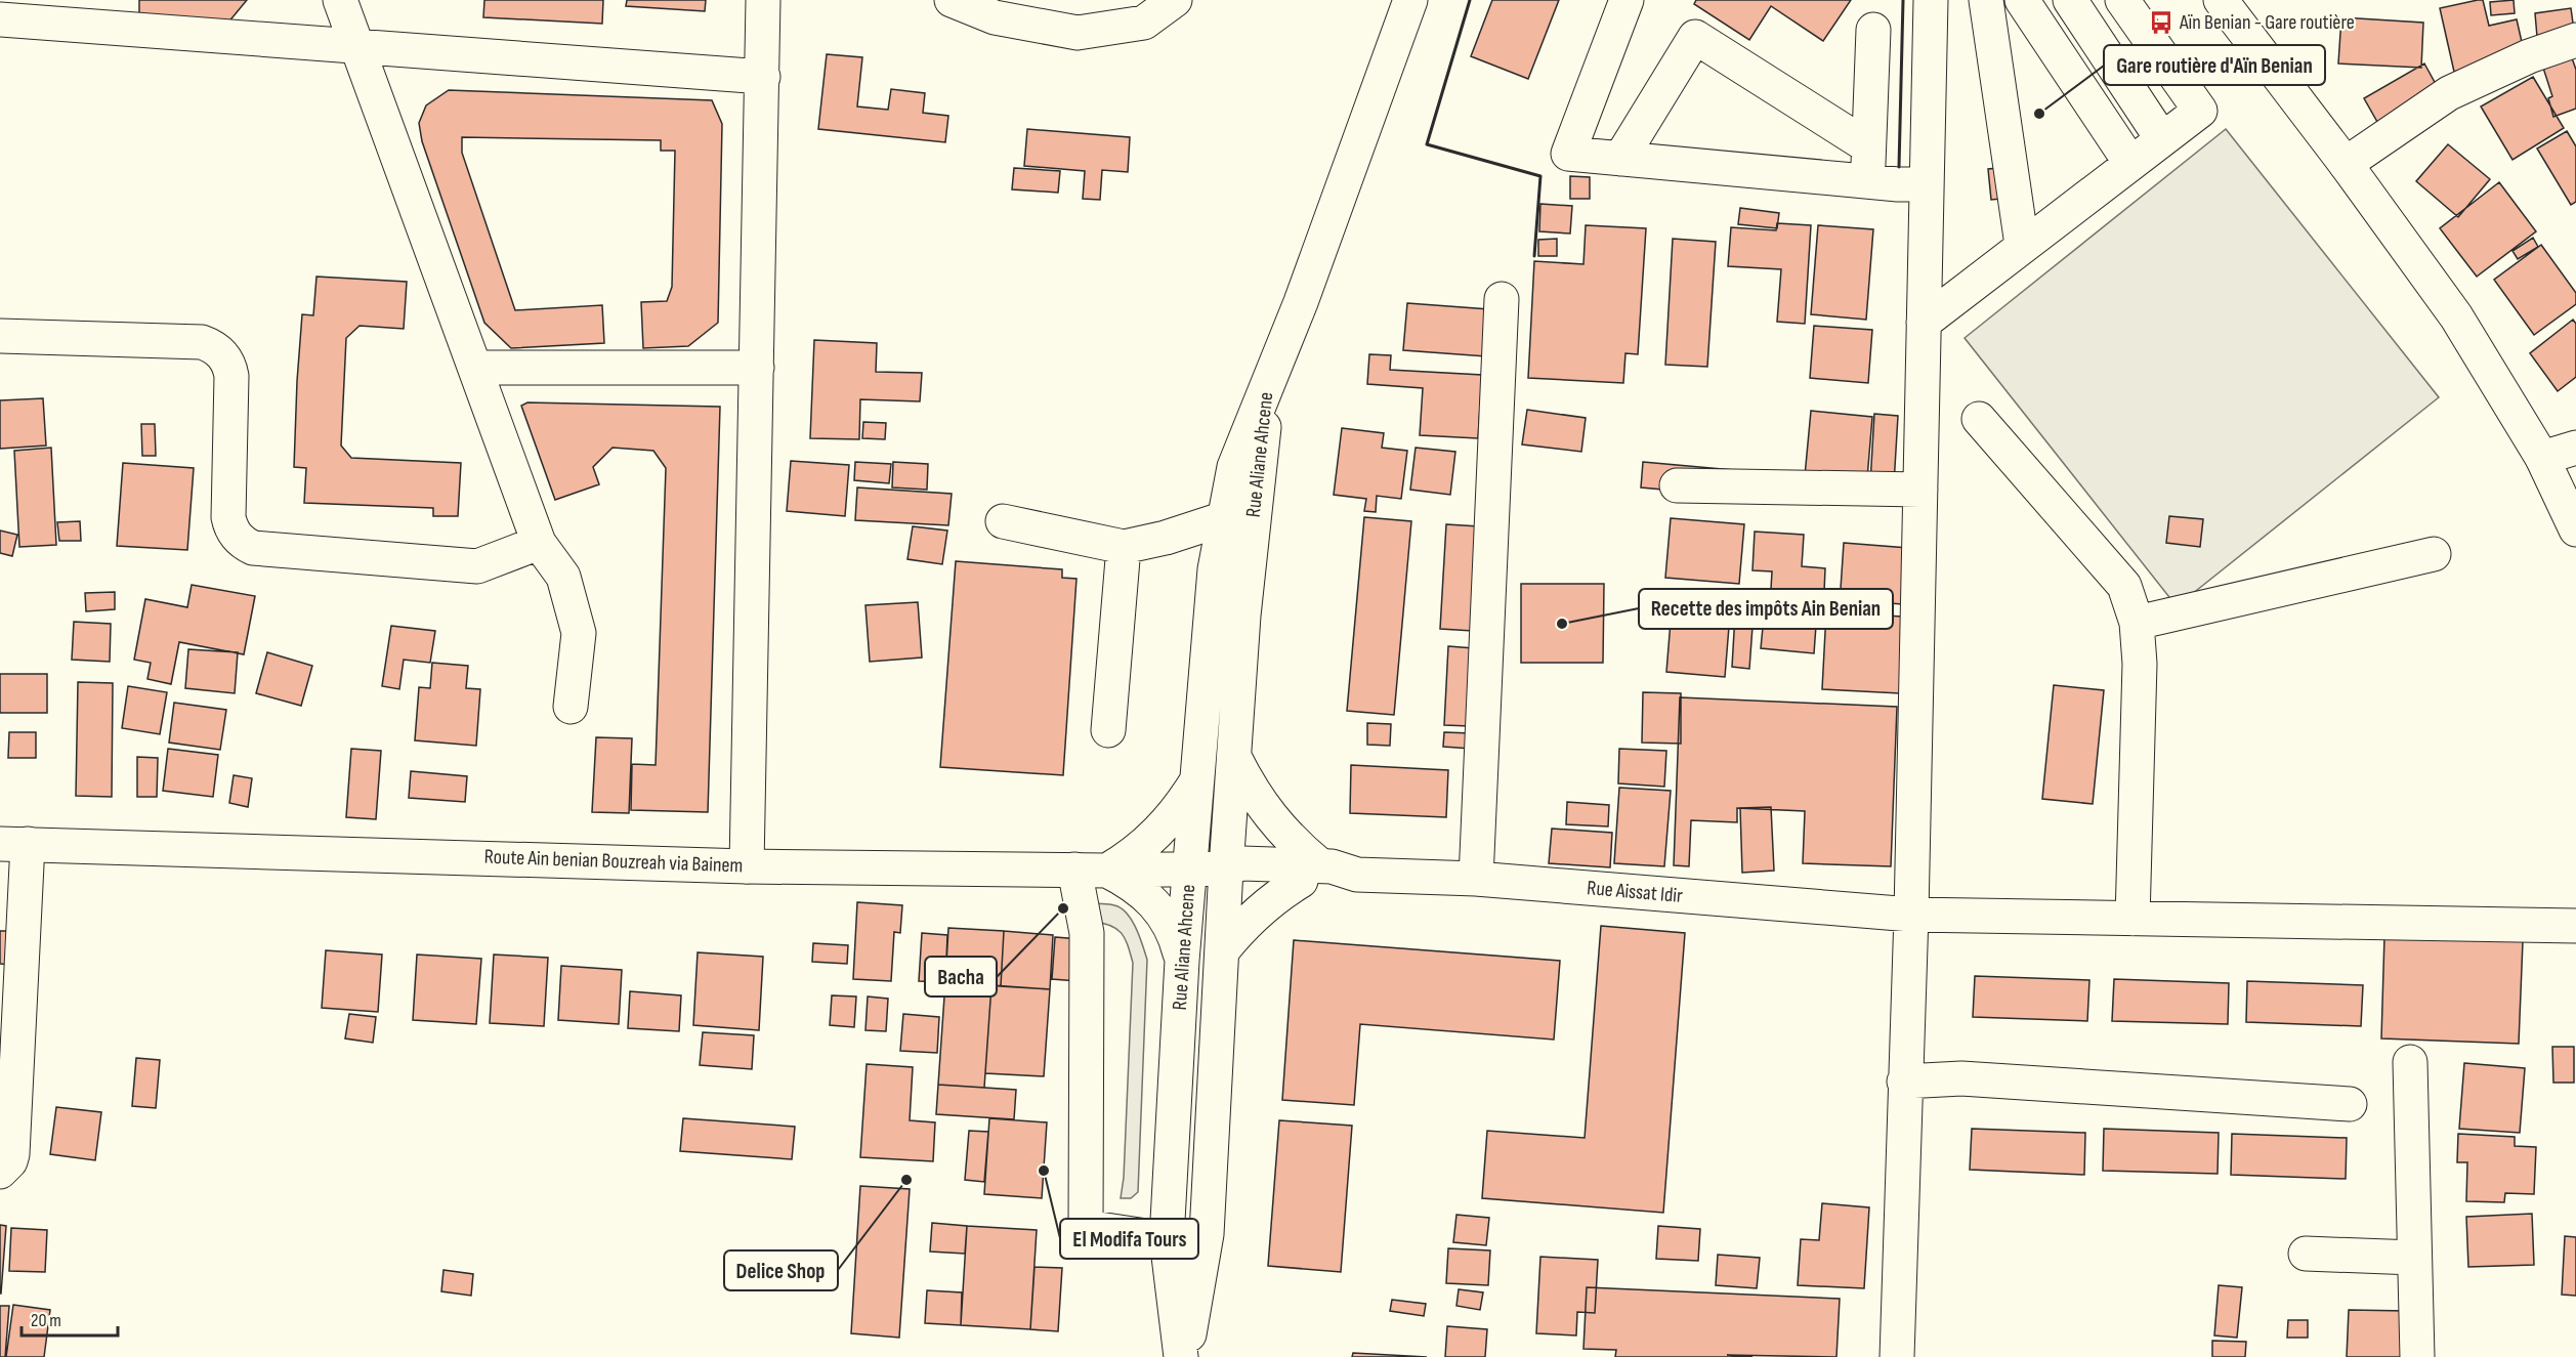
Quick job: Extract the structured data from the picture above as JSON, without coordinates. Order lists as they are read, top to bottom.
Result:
{
  "streets": {
    "street": ["Rue Aliane Ahcene", "Route Ain benian Bouzreah via Bainem", "Rue Aissat Idir"]
  },
  "crossings": [
    ["Rue Aliane Ahcene", "Route Ain benian Bouzreah via Bainem"],
    ["Route Ain benian Bouzreah via Bainem", "Rue Aissat Idir"]
  ],
  "places": {
    "bus stop": ["Aïn Benian - Gare routière"],
    "other": [
      "Gare routière d'Aïn Benian",
      "Recette des impôts Ain Benian",
      "Bacha",
      "El Modifa Tours",
      "Delice Shop"
    ]
  },
  "scale_bar": "20 m"
}
